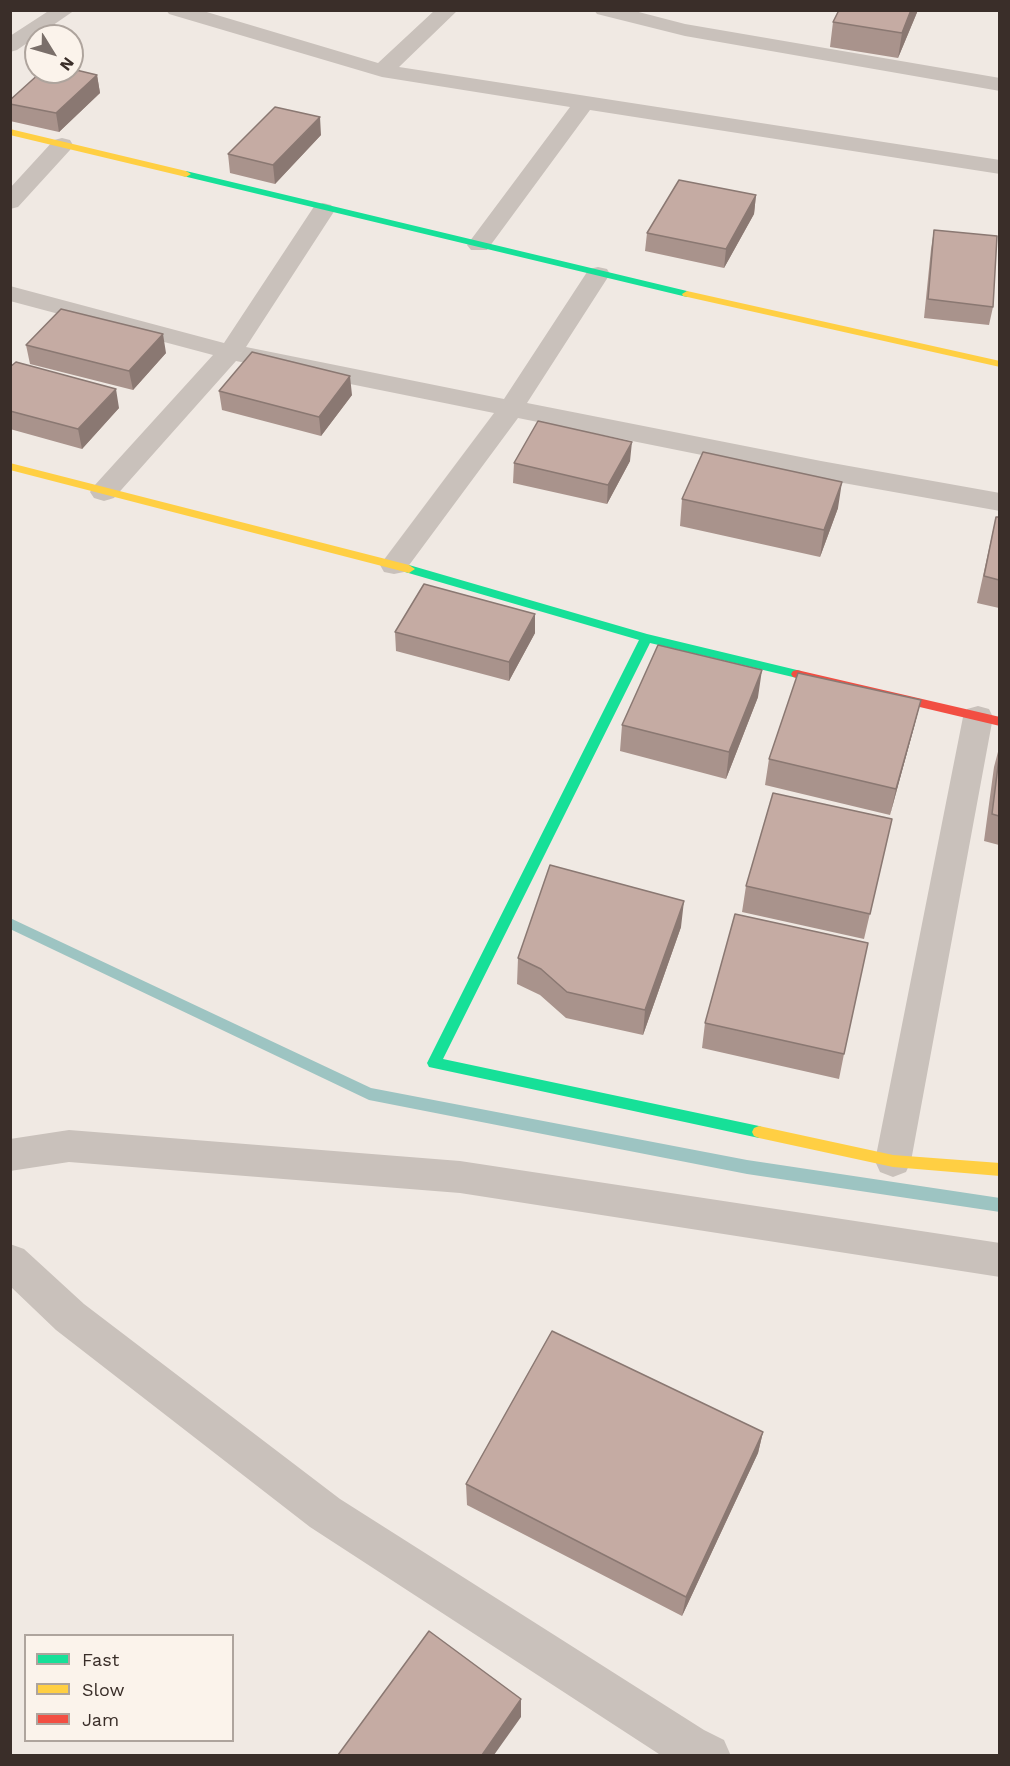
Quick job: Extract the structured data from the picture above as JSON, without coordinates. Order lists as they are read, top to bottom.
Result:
{
  "legend": ["Fast", "Slow", "Jam"],
  "north": "bottom right"
}
